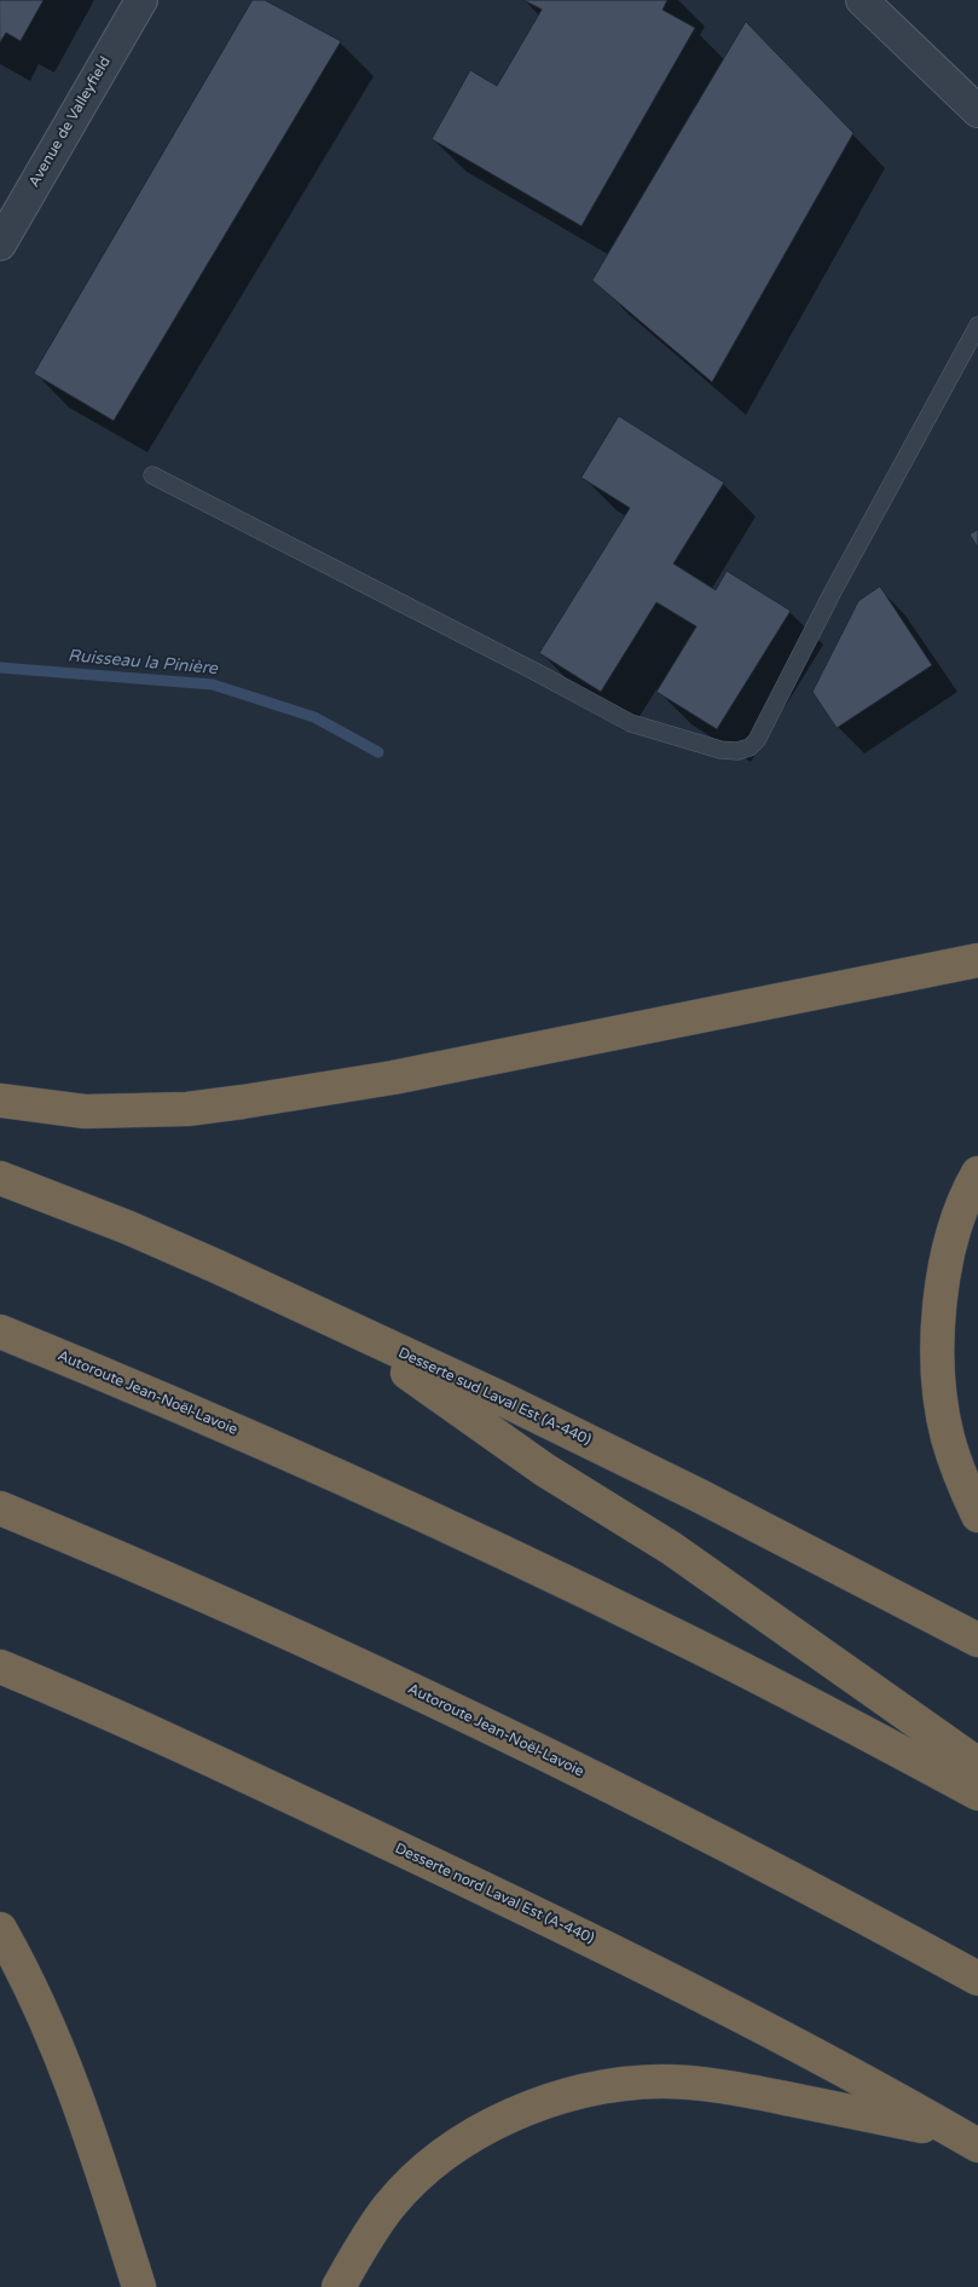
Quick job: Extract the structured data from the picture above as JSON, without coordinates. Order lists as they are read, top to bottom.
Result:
{
  "streets": {
    "highway": ["Autoroute Jean-Noël-Lavoie", "Desserte sud Laval Est (A-440)", "Desserte nord Laval Est (A-440)"],
    "street": ["Avenue de Valleyfield"]
  },
  "water": ["Ruisseau la Pinière"]
}
